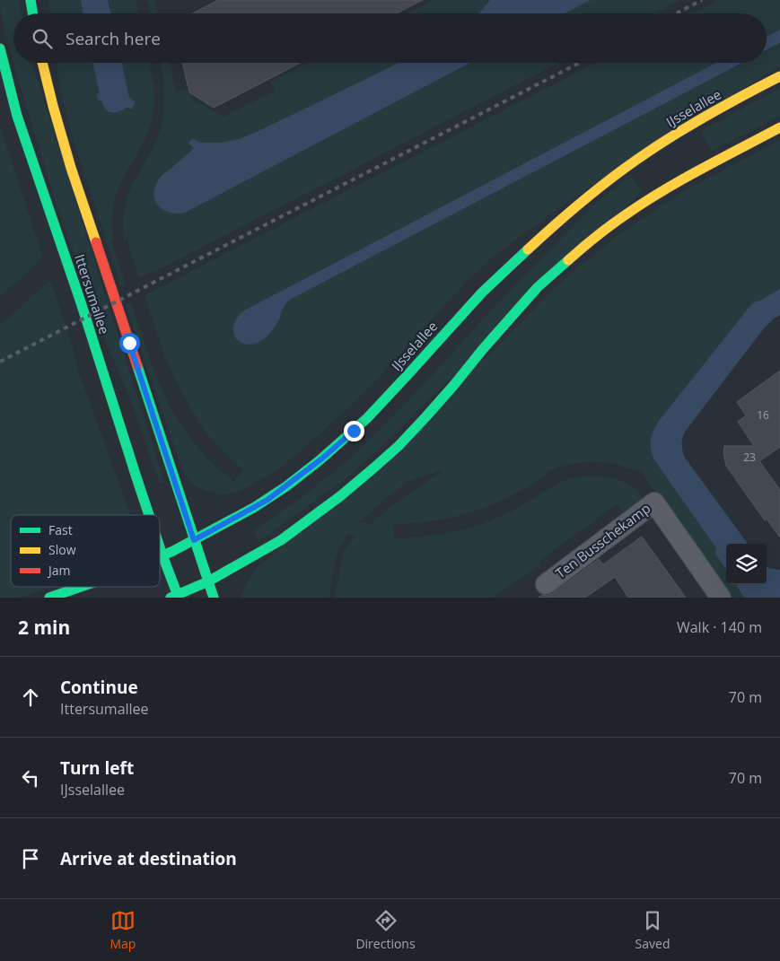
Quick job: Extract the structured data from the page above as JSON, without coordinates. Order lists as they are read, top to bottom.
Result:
{
  "streets": {
    "main road": ["IJsselallee", "Ittersumallee"],
    "street": ["Ten Busschekamp"]
  },
  "crossings": [
    ["IJsselallee", "Ittersumallee"]
  ],
  "house_numbers": ["16", "23"],
  "legend": ["Fast", "Slow", "Jam"],
  "page": {
    "search": "Search here",
    "heading": ["2 min", "Walk · 140 m"],
    "list": [
      ["Continue", "Ittersumallee", "70 m"],
      ["Turn left", "IJsselallee", "70 m"],
      "Arrive at destination"
    ],
    "nav": ["Map", "Directions", "Saved"]
  }
}
